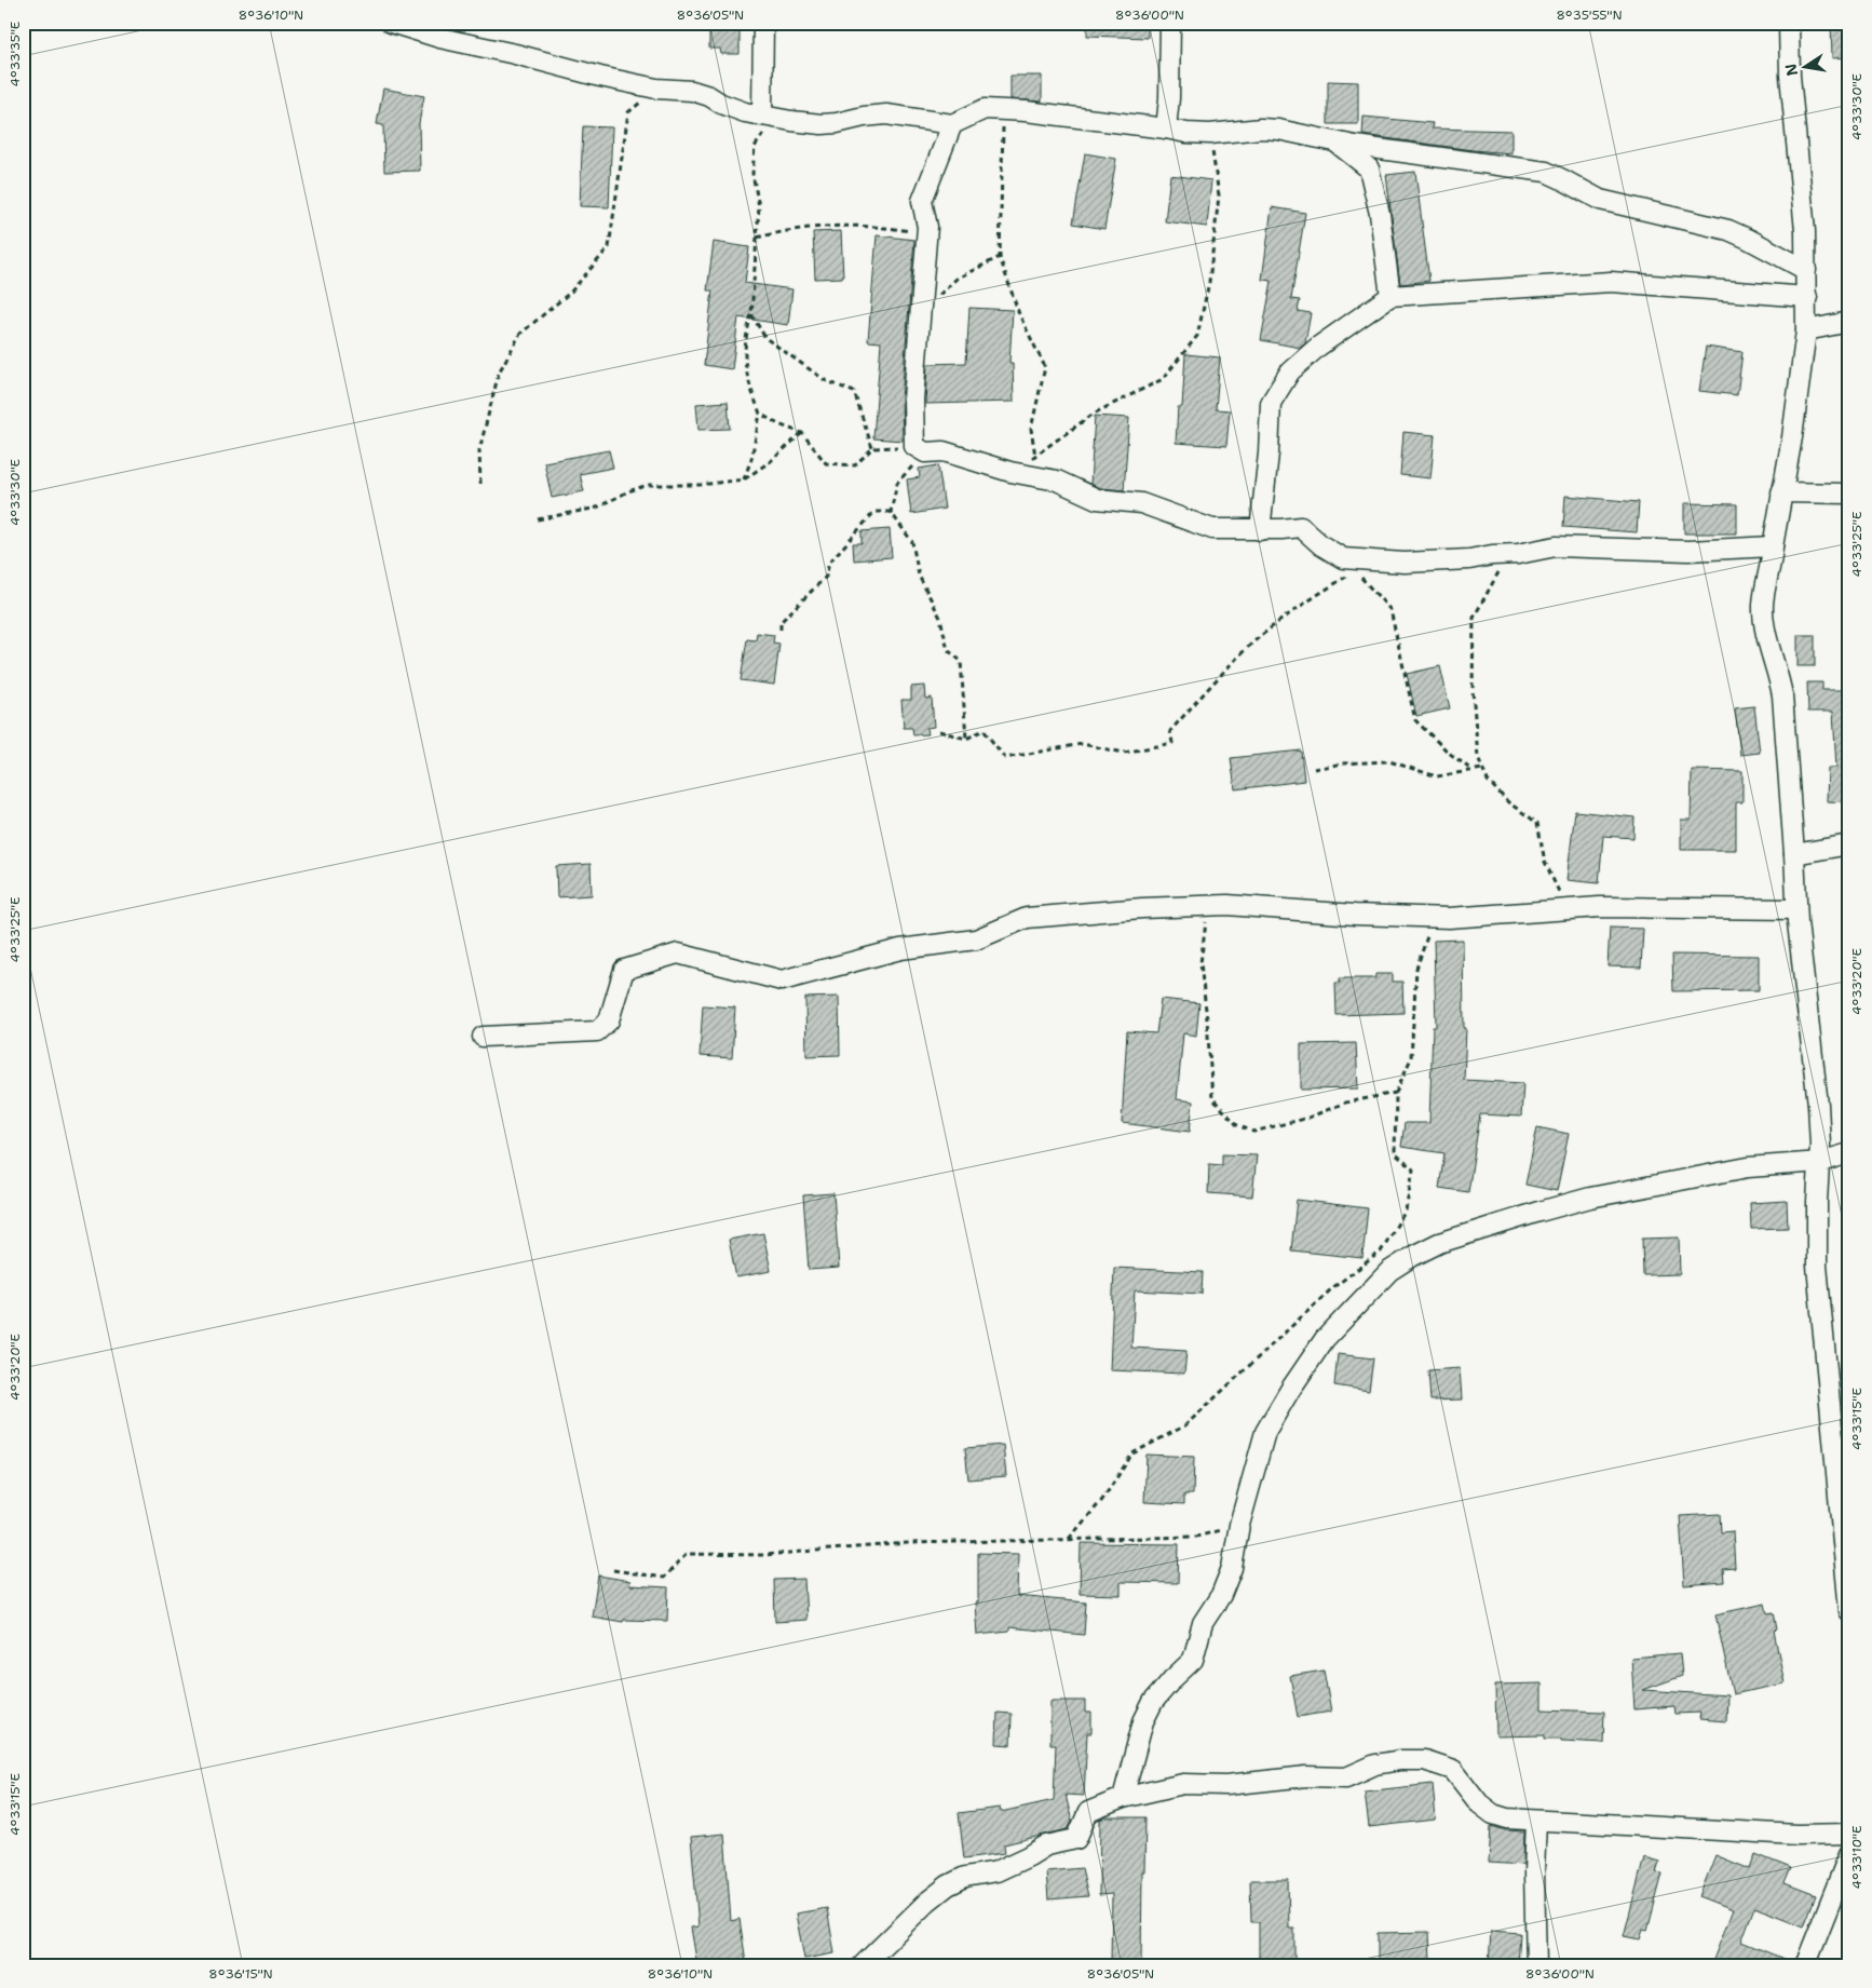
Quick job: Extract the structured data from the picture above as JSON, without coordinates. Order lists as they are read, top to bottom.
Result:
{
  "north": "left",
  "coordinates": [
    "8°36'10\"N",
    "8°36'05\"N",
    "8°36'00\"N",
    "8°35'55\"N",
    "4°33'35\"E",
    "4°33'30\"E",
    "4°33'25\"E",
    "4°33'20\"E",
    "4°33'15\"E",
    "4°33'10\"E",
    "8°36'15\"N"
  ]
}
